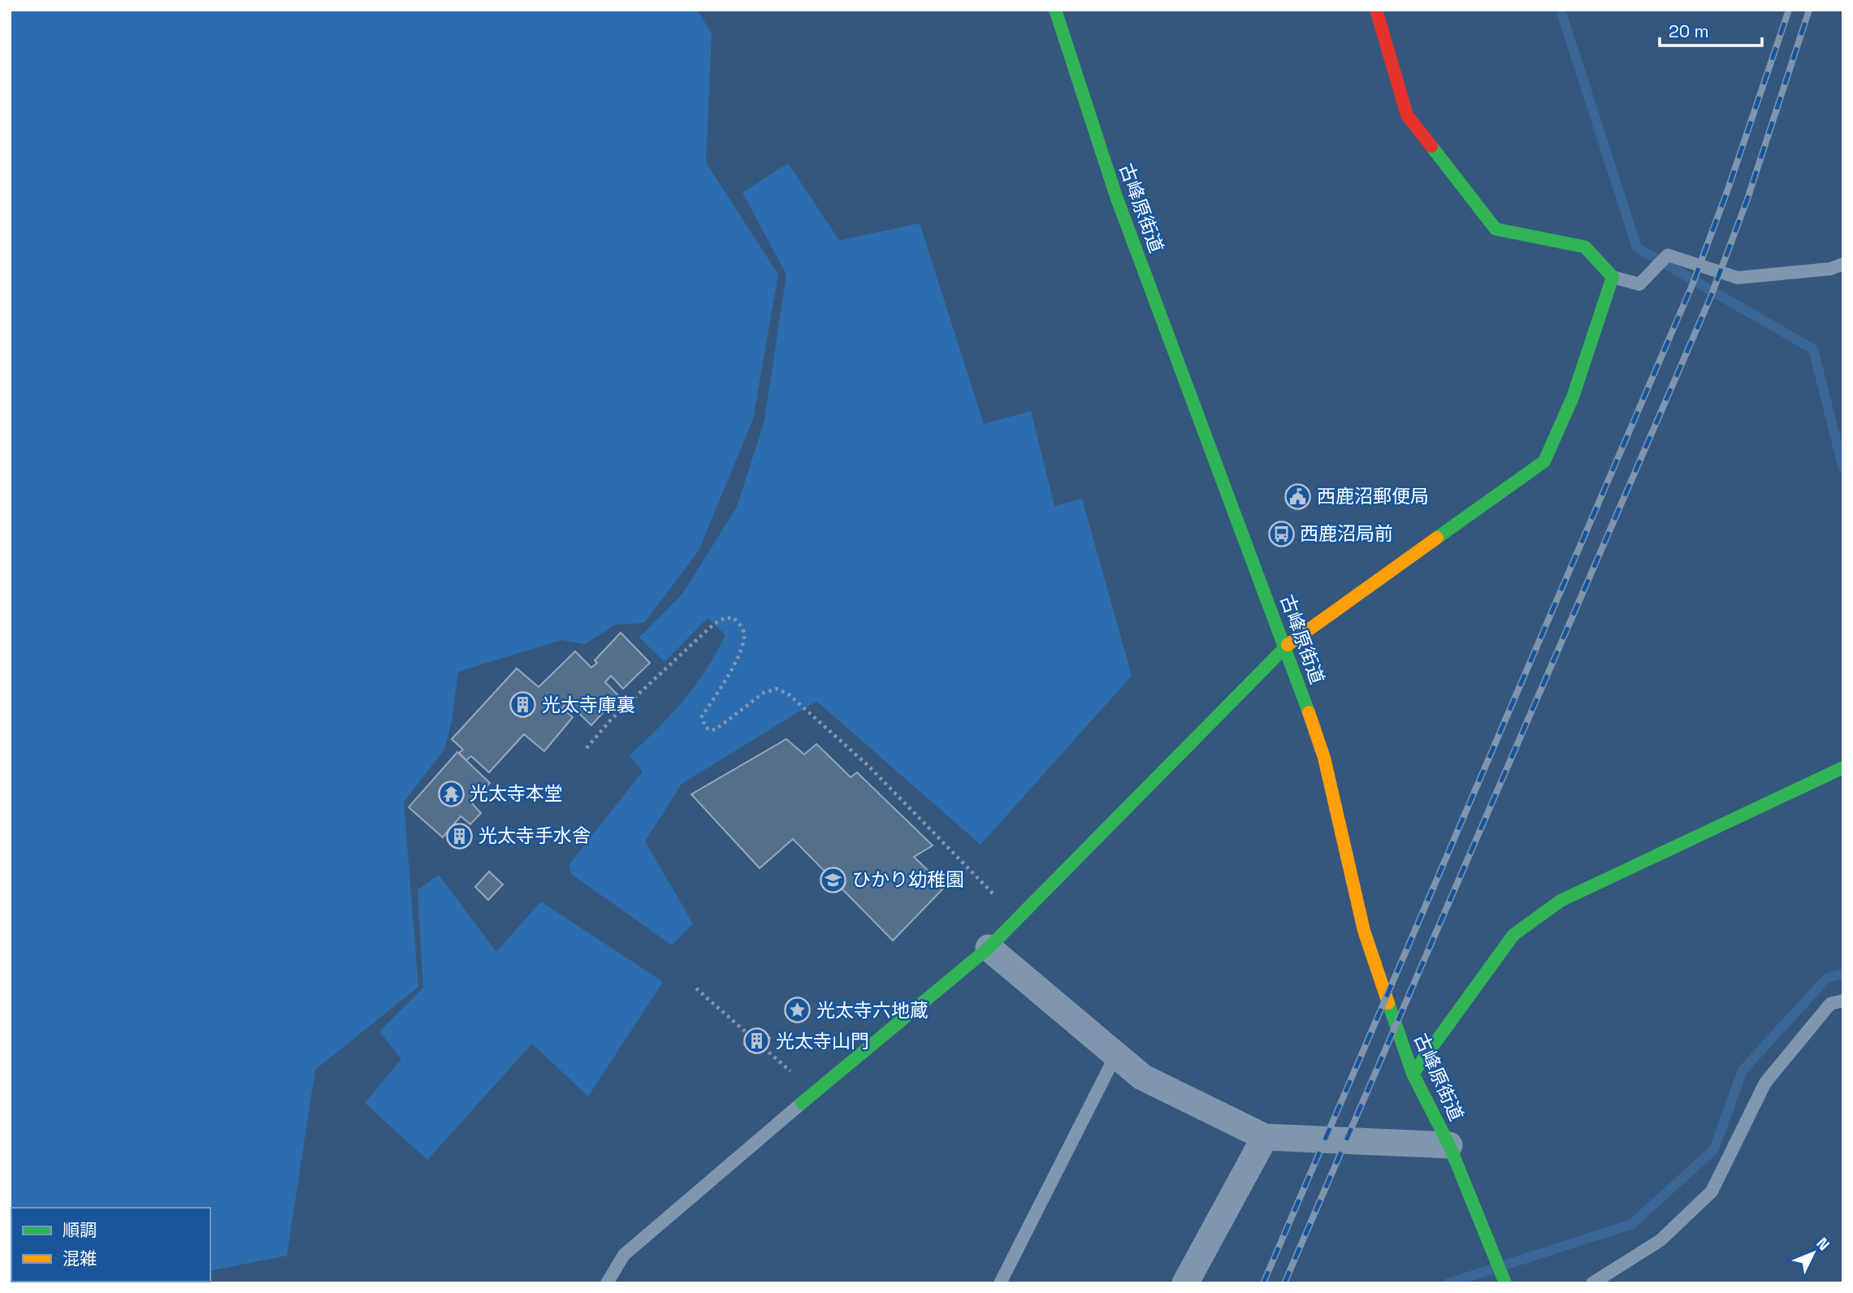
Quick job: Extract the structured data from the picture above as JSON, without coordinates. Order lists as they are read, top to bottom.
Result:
{
  "streets": {
    "street": ["古峰原街道"]
  },
  "places": {
    "public building": ["西鹿沼郵便局"],
    "bus stop": ["西鹿沼局前"],
    "building": ["光太寺庫裏", "光太寺手水舎", "光太寺山門"],
    "temple": ["光太寺本堂"],
    "school or university": ["ひかり幼稚園"],
    "place": ["光太寺六地蔵"]
  },
  "legend": ["順調", "混雑"],
  "scale_bar": "20 m",
  "north": "top right"
}
